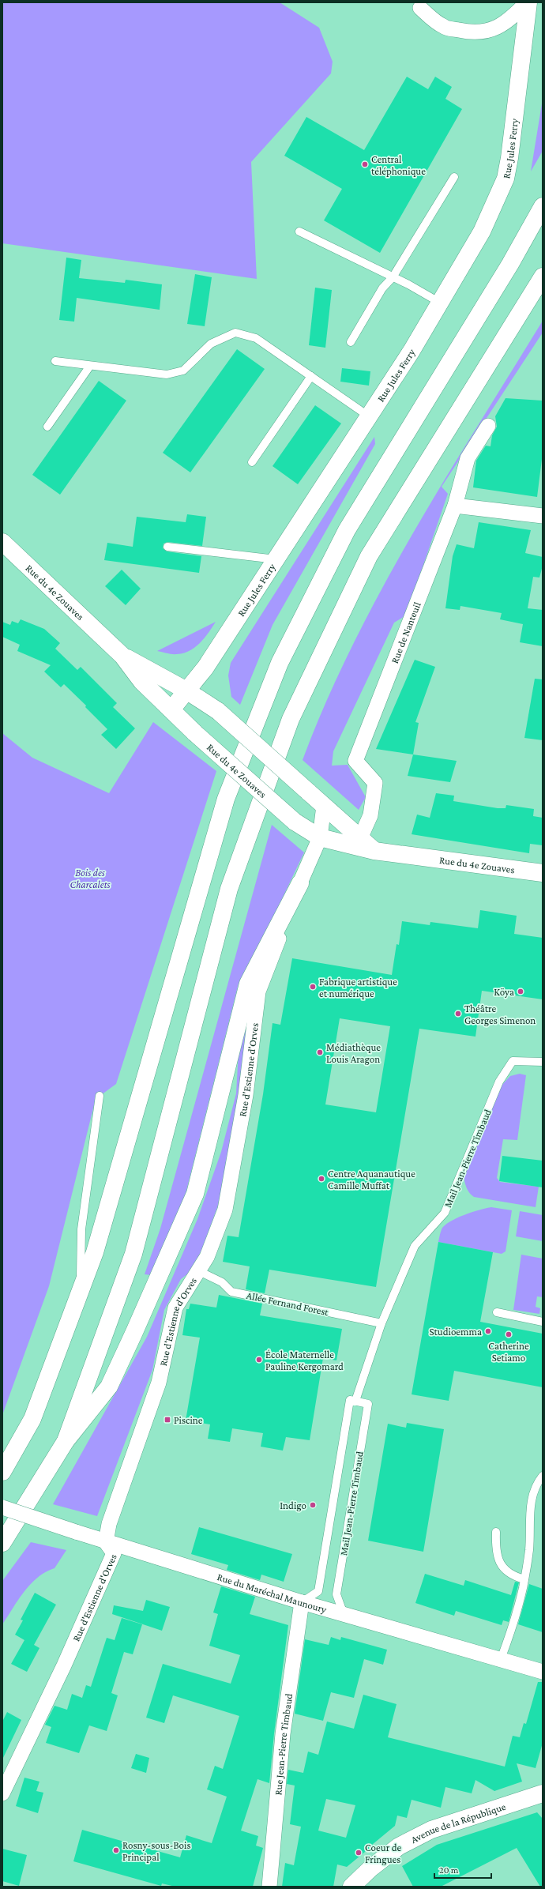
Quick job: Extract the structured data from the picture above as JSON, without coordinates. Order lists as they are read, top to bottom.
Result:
{
  "streets": {
    "main road": ["Rue Jules Ferry", "Rue du 4e Zouaves", "Avenue de la République"],
    "street": [
      "Rue de Nanteuil",
      "Rue d'Estienne d'Orves",
      "Rue du Maréchal Maunoury",
      "Rue Jean-Pierre Timbaud"
    ],
    "lane": ["Mail Jean-Pierre Timbaud", "Allée Fernand Forest"]
  },
  "crossings": [
    ["Rue Jules Ferry", "Rue du 4e Zouaves"],
    ["Rue du 4e Zouaves", "Rue de Nanteuil"],
    ["Rue du 4e Zouaves", "Rue d'Estienne d'Orves"],
    ["Rue d'Estienne d'Orves", "Allée Fernand Forest"],
    ["Rue d'Estienne d'Orves", "Rue du Maréchal Maunoury"],
    ["Mail Jean-Pierre Timbaud", "Allée Fernand Forest"],
    ["Mail Jean-Pierre Timbaud", "Rue du Maréchal Maunoury"],
    ["Mail Jean-Pierre Timbaud", "Rue Jean-Pierre Timbaud"],
    ["Rue du Maréchal Maunoury", "Rue Jean-Pierre Timbaud"]
  ],
  "parks": ["Bois des Charcalets"],
  "places": {
    "other": [
      "Central téléphonique",
      "Fabrique artistique et numérique",
      "Köya",
      "Théâtre Georges Simenon",
      "Médiathèque Louis Aragon",
      "Centre Aquanautique Camille Muffat",
      "Studioemma",
      "Catherine Setiamo",
      "École Maternelle Pauline Kergomard",
      "Indigo",
      "Rosny-sous-Bois Principal",
      "Coeur de Fringues"
    ],
    "transit": ["Piscine"]
  },
  "scale_bar": "20 m"
}
